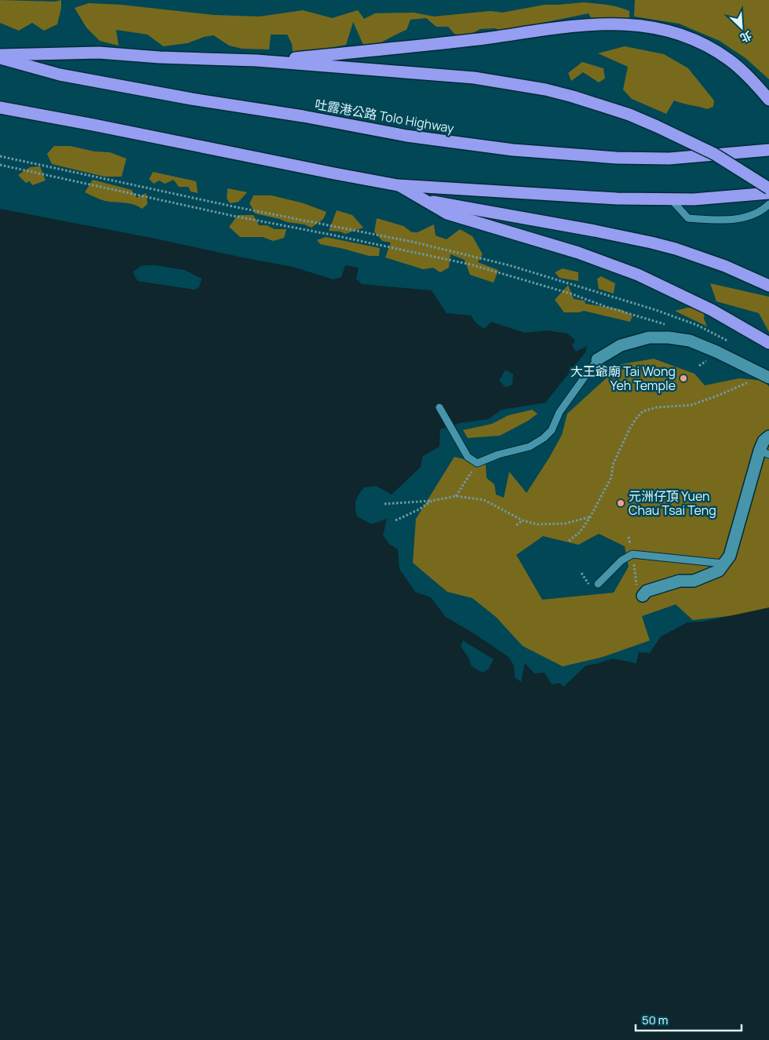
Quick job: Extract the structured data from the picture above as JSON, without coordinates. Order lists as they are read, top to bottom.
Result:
{
  "streets": {
    "highway": ["吐露港公路 Tolo Highway"]
  },
  "places": ["大王爺廟 Tai Wong Yeh Temple", "元洲仔頂 Yuen Chau Tsai Teng"],
  "scale_bar": "50 m",
  "north": "bottom right"
}
